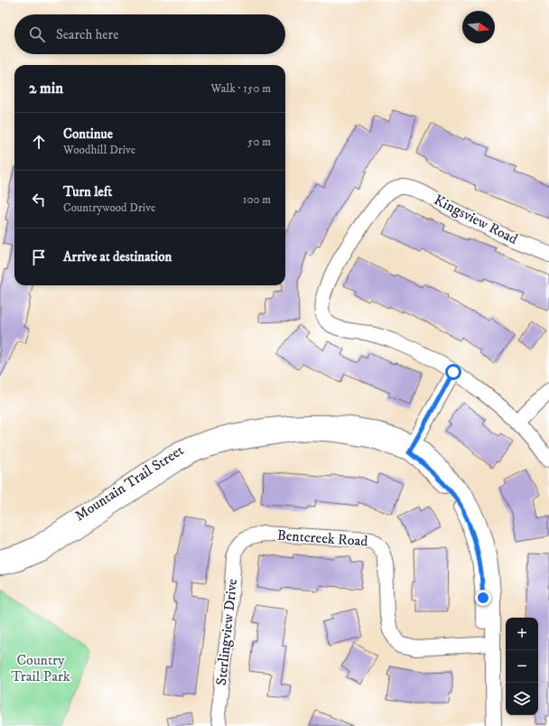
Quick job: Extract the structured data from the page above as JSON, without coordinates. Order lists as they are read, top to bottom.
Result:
{
  "streets": {
    "street": [
      "Kingsview Road",
      "Mountain Trail Street",
      "Bentcreek Road",
      "Sterlingview Drive"
    ]
  },
  "crossings": [
    ["Bentcreek Road", "Sterlingview Drive"]
  ],
  "parks": ["Country Trail Park"],
  "north": "right",
  "page": {
    "search": "Search here",
    "heading": ["2 min", "Walk · 150 m"],
    "list": [
      ["Continue", "Woodhill Drive", "50 m"],
      ["Turn left", "Countrywood Drive", "100 m"],
      "Arrive at destination"
    ],
    "map_buttons": ["+", "−"]
  }
}
